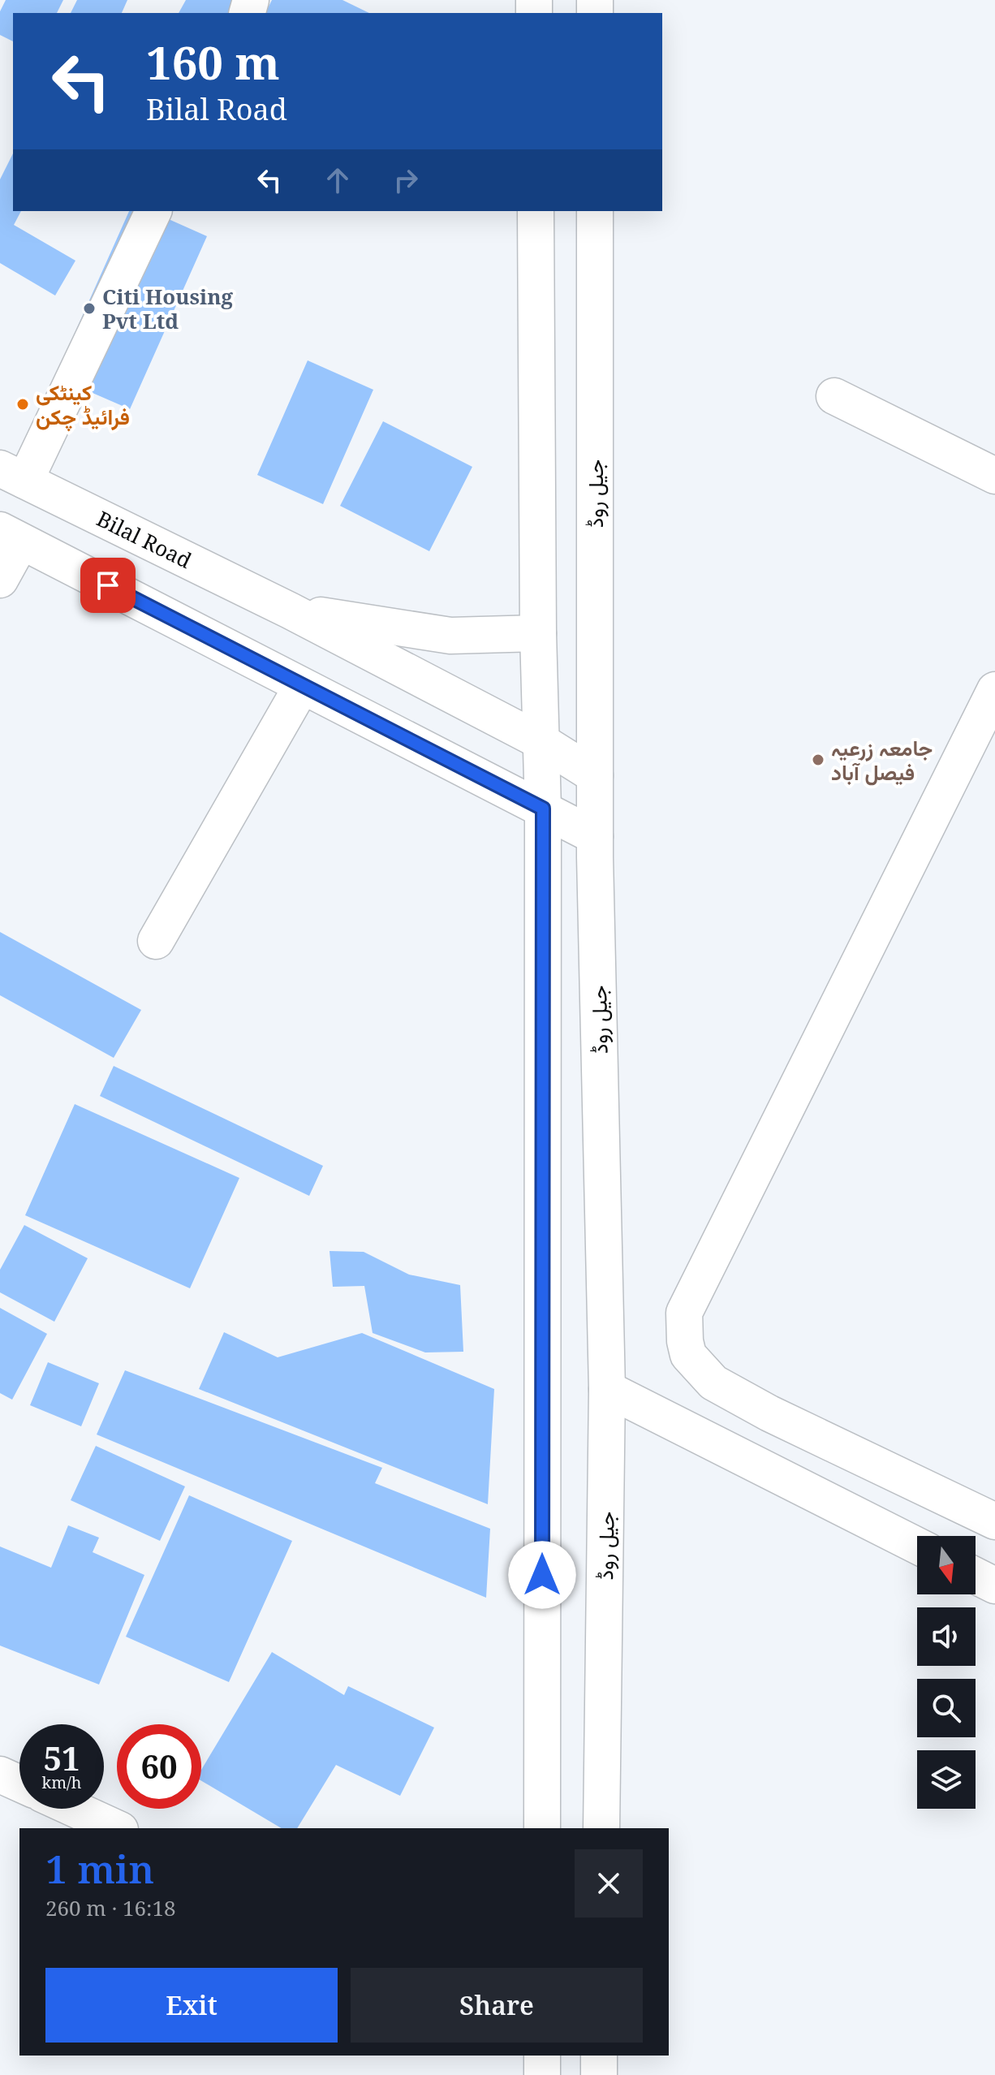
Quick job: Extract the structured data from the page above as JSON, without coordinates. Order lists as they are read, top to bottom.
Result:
{
  "streets": {
    "main road": ["جیل روڈ", "Bilal Road"]
  },
  "crossings": [
    ["جیل روڈ", "Bilal Road"]
  ],
  "places": ["Citi Housing Pvt Ltd", "کینٹکی فرائیڈ چکن", "جامعہ زرعیہ فیصل آباد"],
  "north": "bottom",
  "page": {
    "turn": ["160 m", "Bilal Road"],
    "speed": "51 km/h",
    "limit": "60",
    "heading": ["1 min", "260 m · 16:18"],
    "buttons": ["Exit", "Share"]
  }
}
